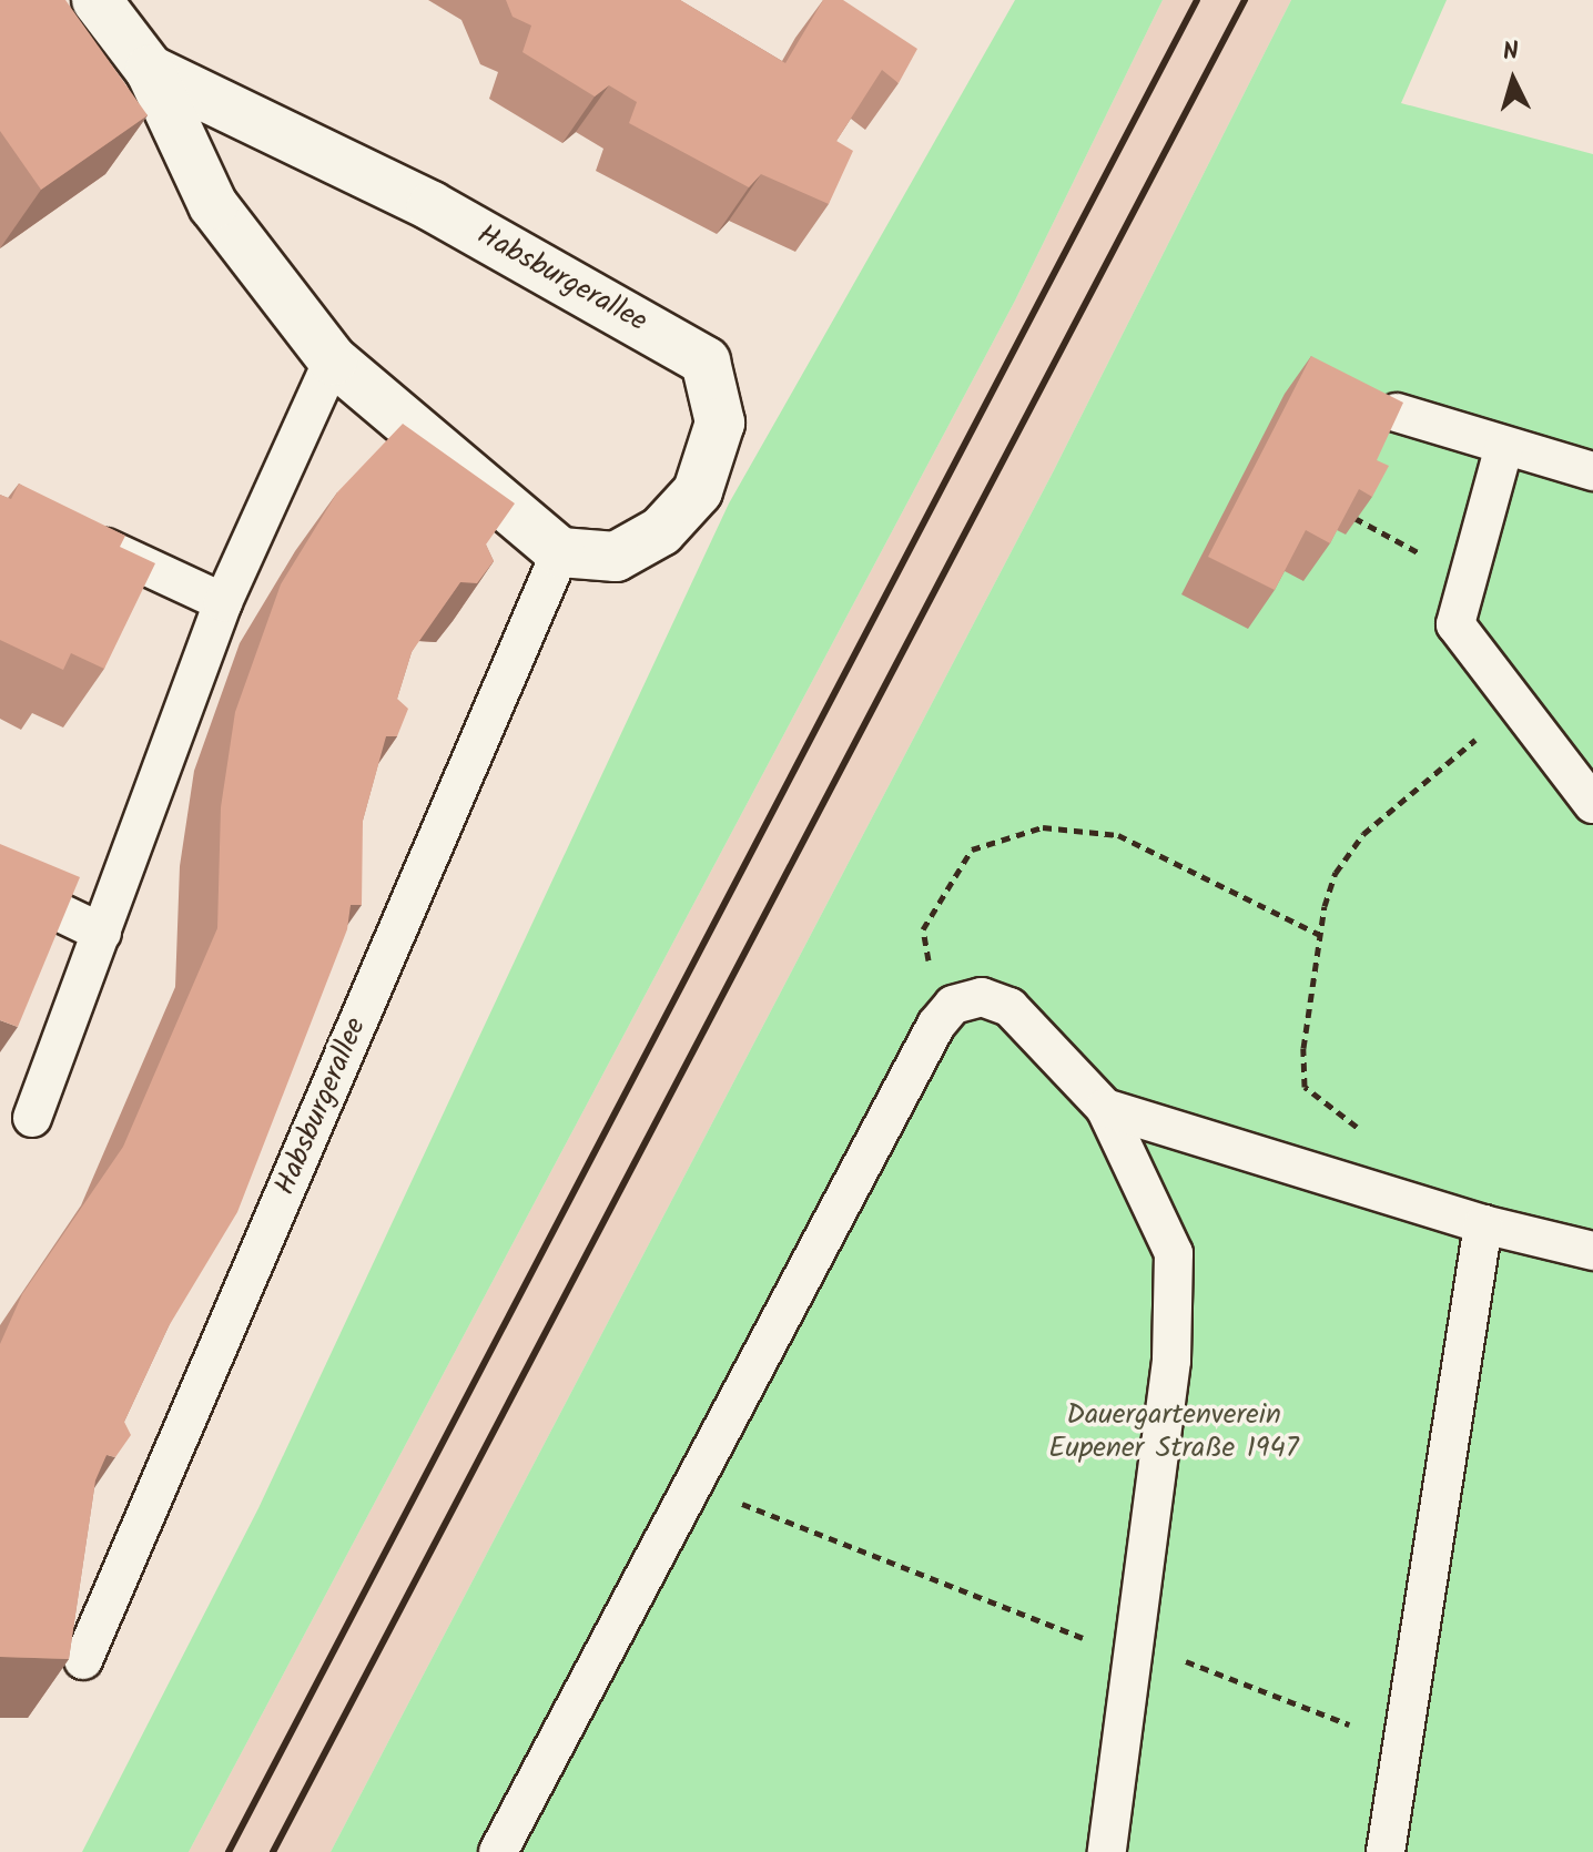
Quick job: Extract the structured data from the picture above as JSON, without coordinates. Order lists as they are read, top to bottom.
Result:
{
  "streets": {
    "street": ["Habsburgerallee"]
  },
  "parks": ["Dauergartenverein Eupener Straße 1947"],
  "north": "top"
}
